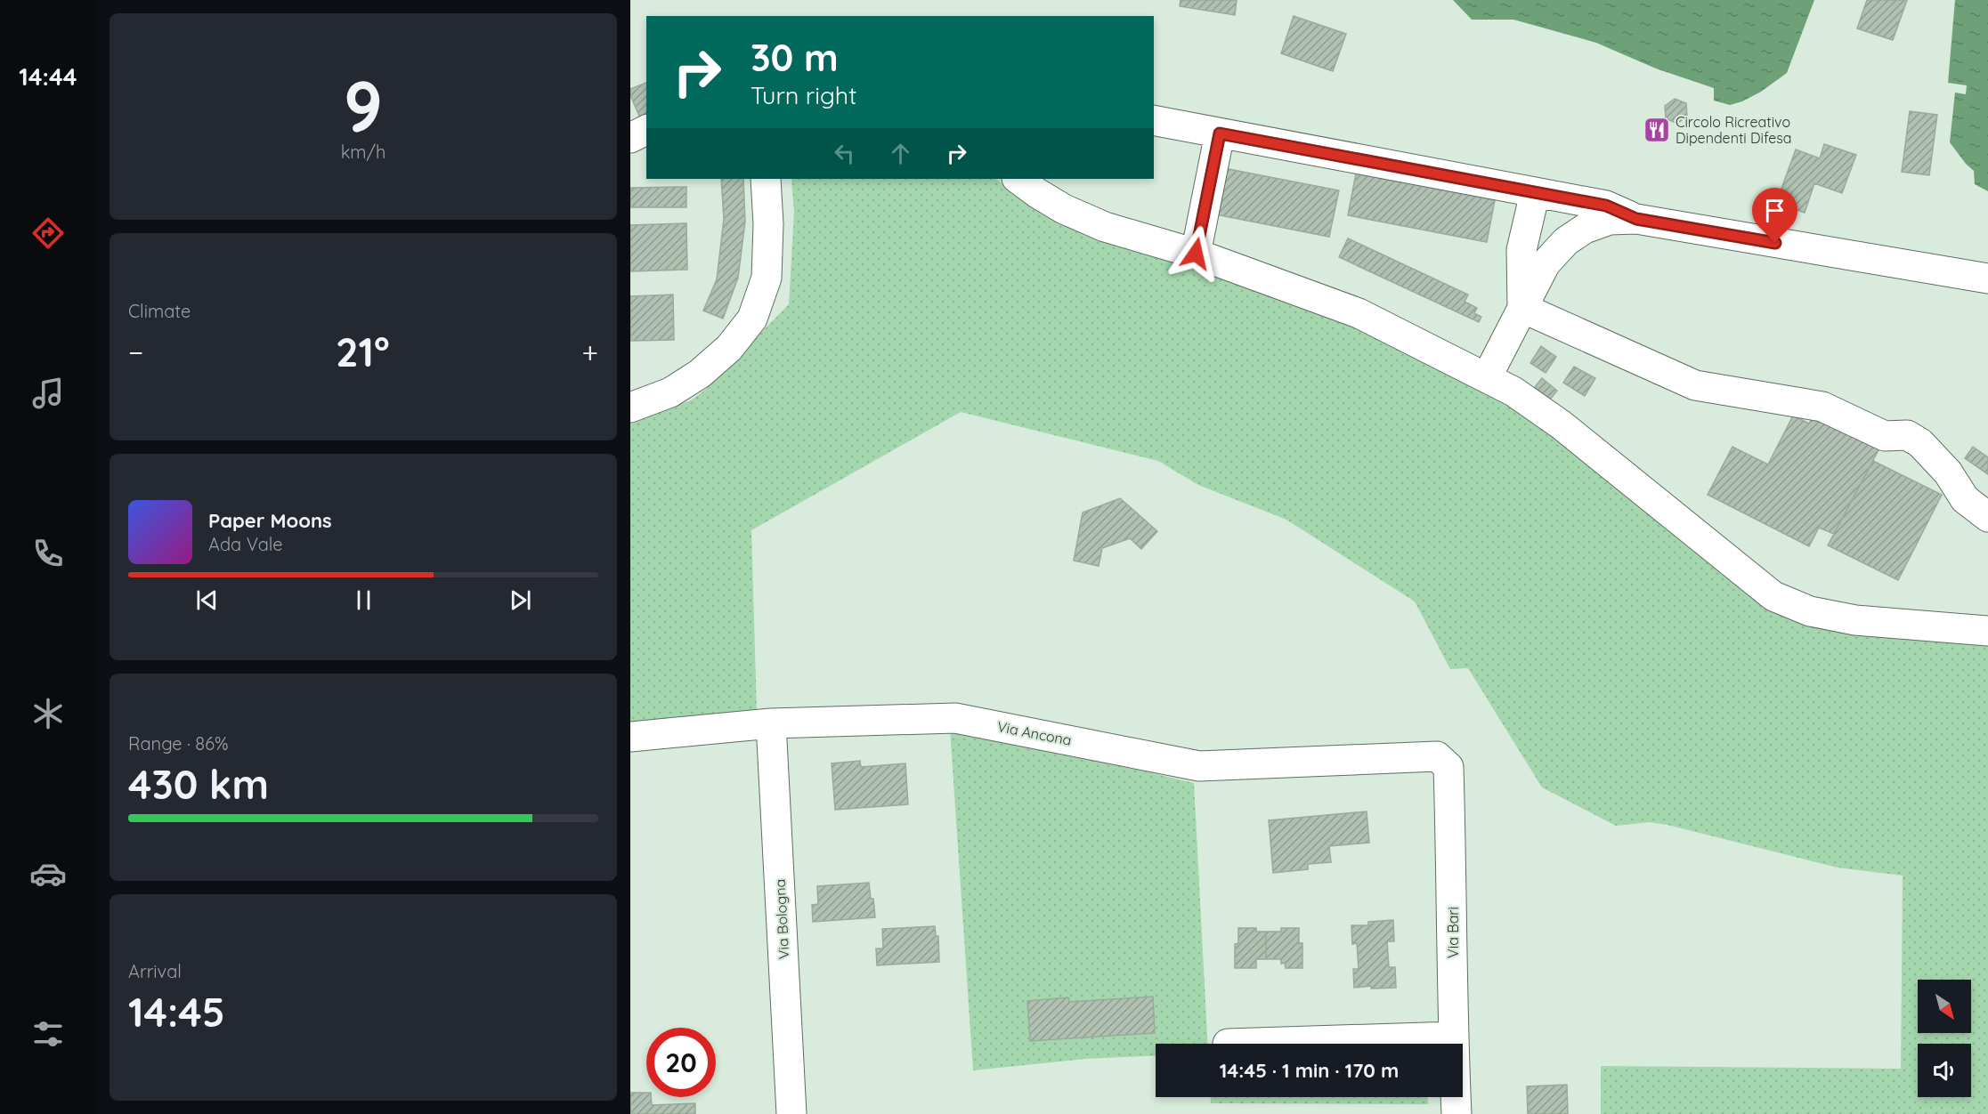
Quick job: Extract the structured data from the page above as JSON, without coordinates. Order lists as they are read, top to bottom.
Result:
{
  "streets": {
    "street": ["Via Ancona", "Via Bologna", "Via Bari"]
  },
  "crossings": [
    ["Via Ancona", "Via Bologna"],
    ["Via Ancona", "Via Bari"]
  ],
  "places": {
    "restaurant": ["Circolo Ricreativo Dipendenti Difesa"]
  },
  "north": "bottom right",
  "page": {
    "tabs": "14:44",
    "tile": [
      ["9", "km/h"],
      "Climate",
      ["Range · 86%", "430 km"],
      ["Arrival", "14:45"]
    ],
    "turn": ["30 m", "Turn right"],
    "heat": ["−", "21°", "+"],
    "song": ["Paper Moons", "Ada Vale"],
    "limit": "20",
    "trip": "14:45 · 1 min · 170 m"
  }
}
